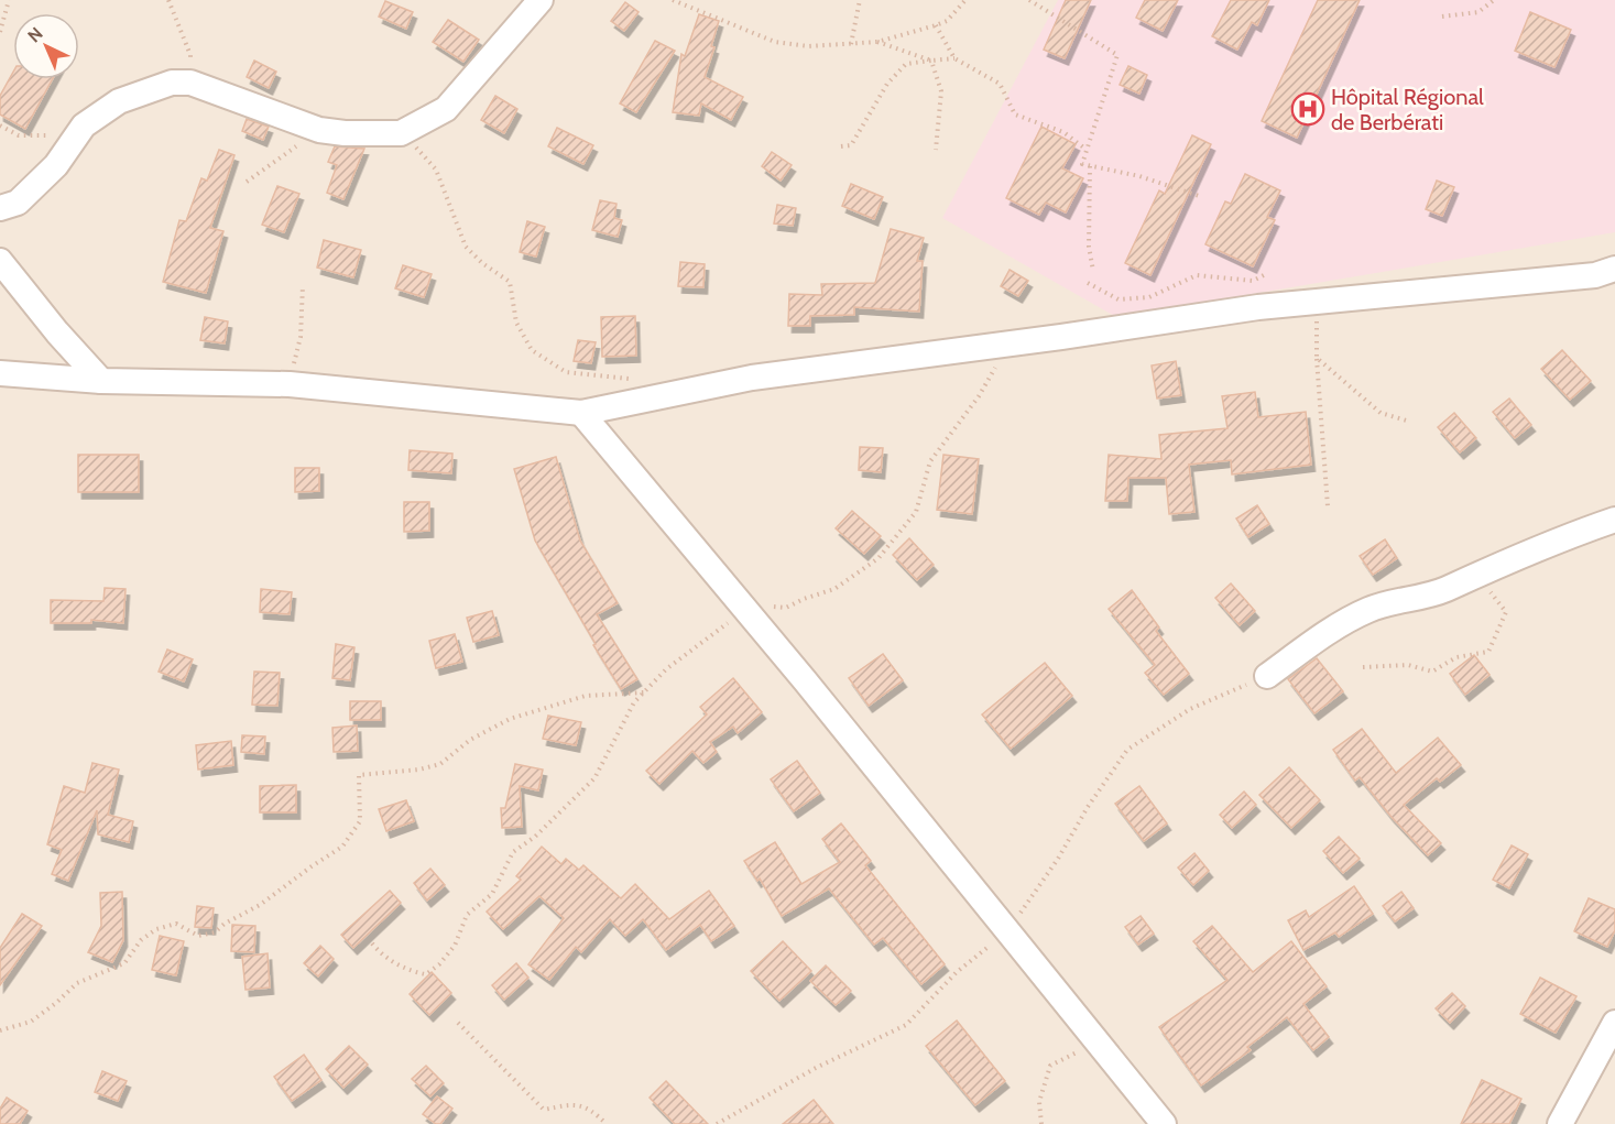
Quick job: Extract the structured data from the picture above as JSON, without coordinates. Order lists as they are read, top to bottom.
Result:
{
  "places": {
    "hospital": ["Hôpital Régional de Berbérati"]
  },
  "north": "top left"
}
